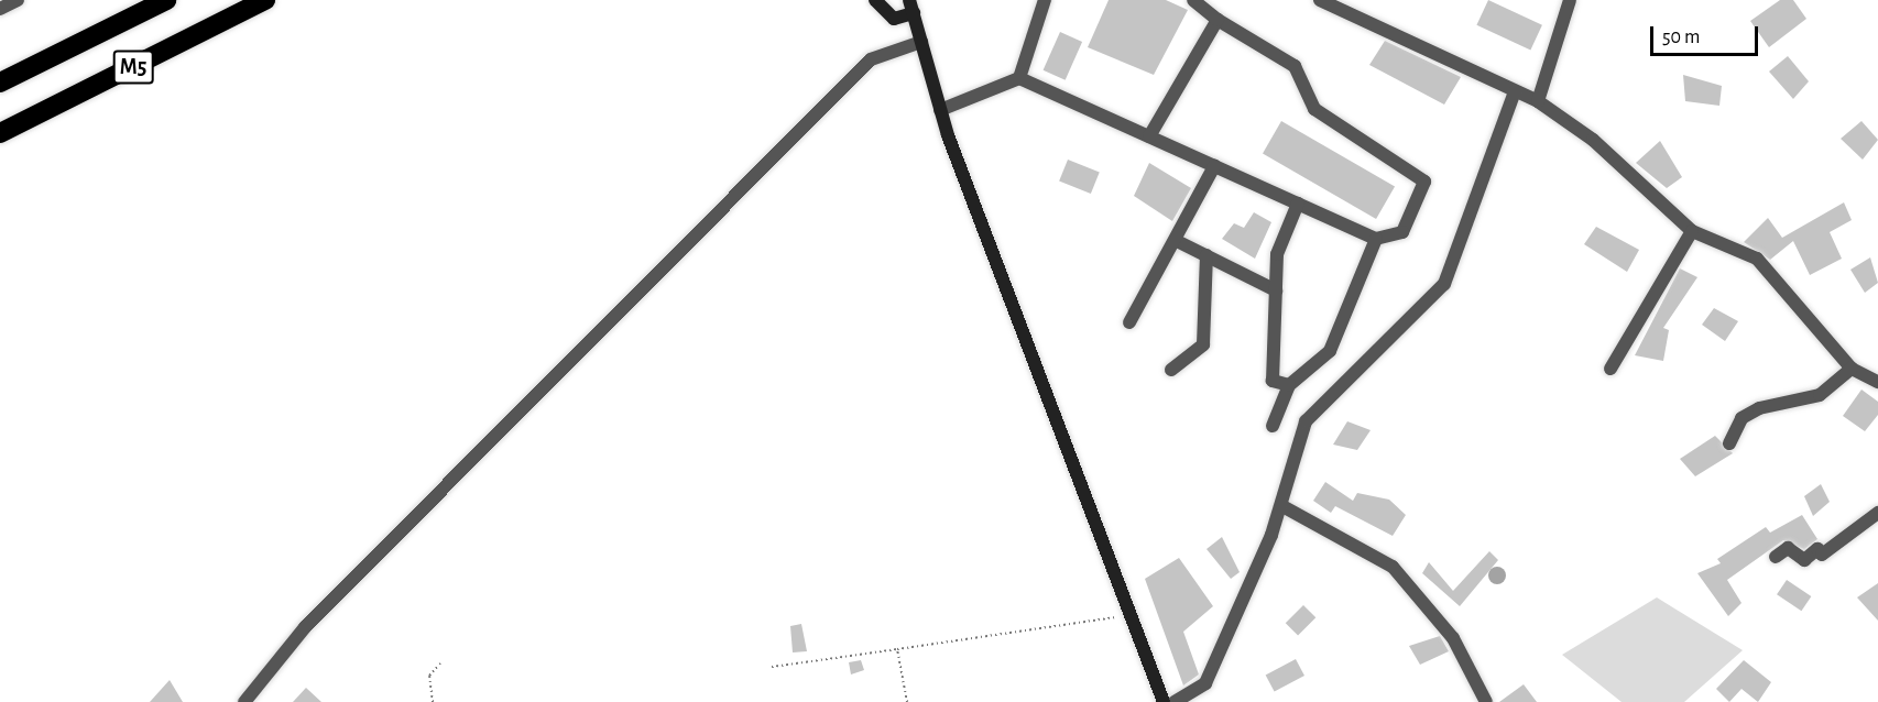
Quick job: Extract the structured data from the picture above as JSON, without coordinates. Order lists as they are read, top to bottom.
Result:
{
  "streets": {
    "highway": ["M5"]
  },
  "scale_bar": "50 m"
}
